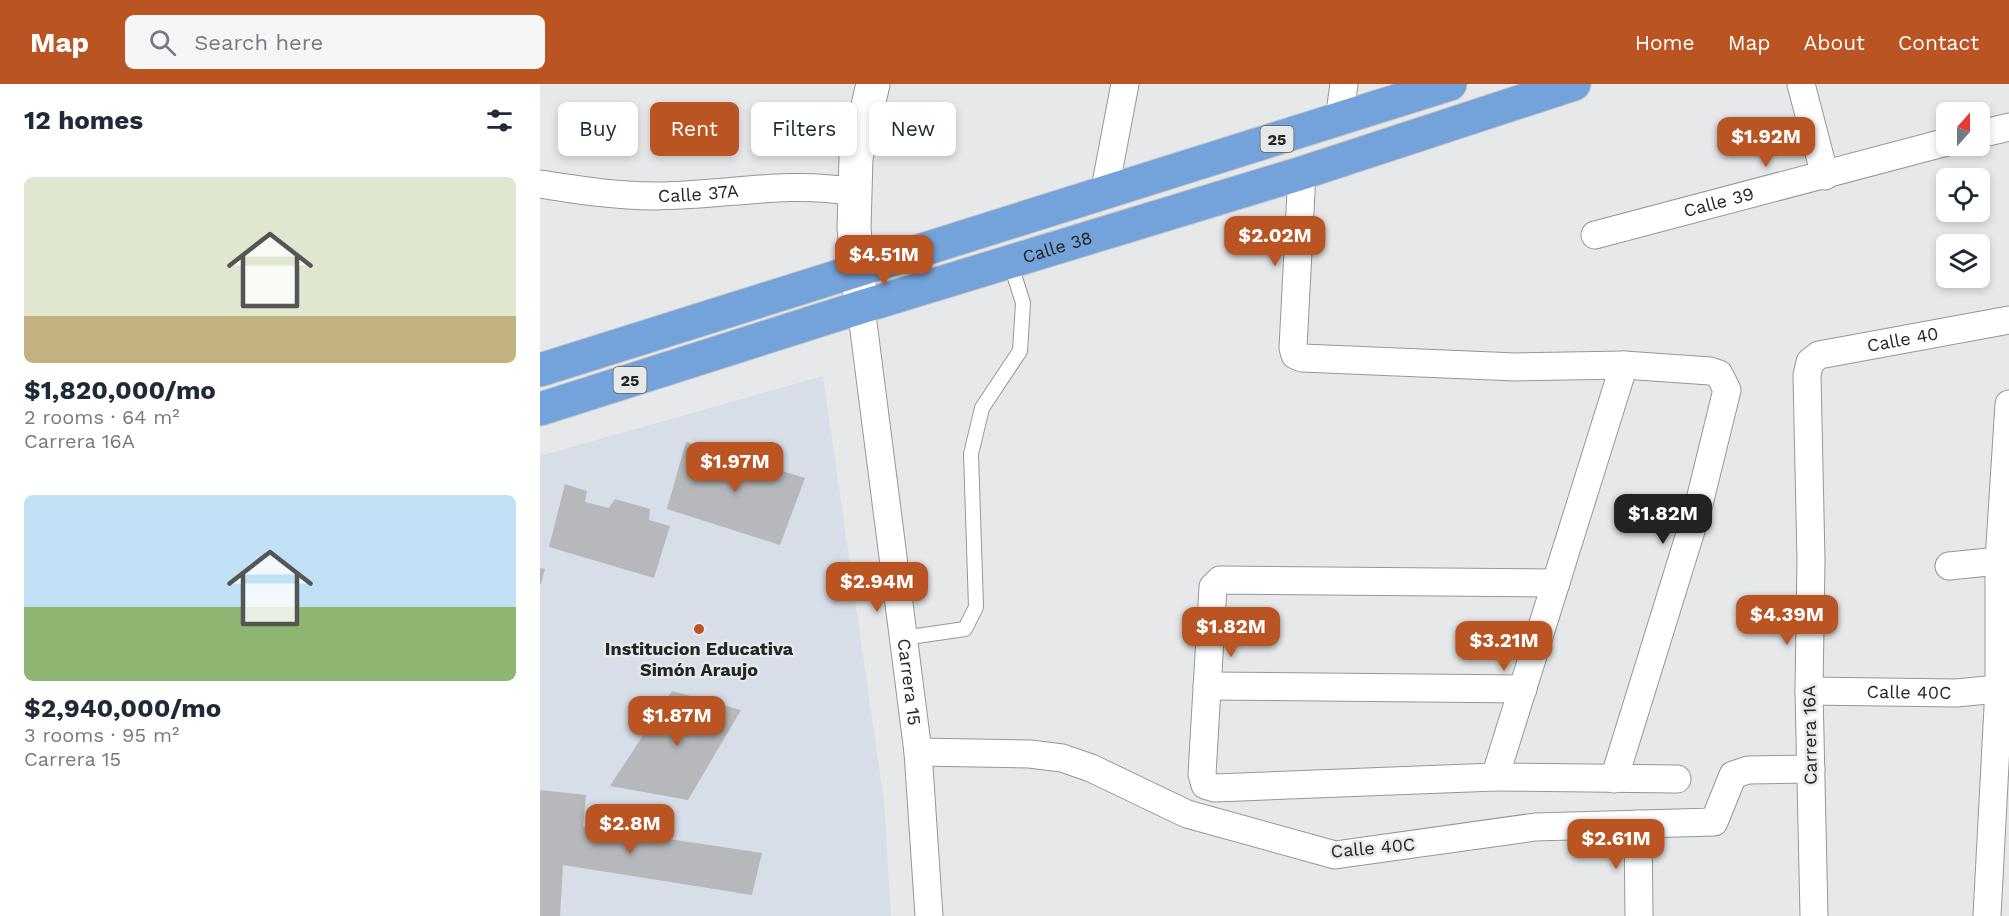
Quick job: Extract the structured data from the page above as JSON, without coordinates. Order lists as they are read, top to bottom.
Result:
{
  "streets": {
    "highway": ["25", "Calle 38"],
    "street": [
      "Calle 37A",
      "Calle 39",
      "Calle 40",
      "Carrera 15",
      "Calle 40C",
      "Carrera 16A"
    ]
  },
  "crossings": [
    ["Calle 37A", "Carrera 15"],
    ["Calle 38", "Carrera 15"],
    ["Calle 40", "Carrera 16A"],
    ["Carrera 15", "Calle 40C"],
    ["Calle 40C", "Carrera 16A"]
  ],
  "places": ["Institucion Educativa Simón Araujo"],
  "north": "top",
  "page": {
    "header": "Map",
    "search": "Search here",
    "nav": [
      "Home",
      "Map",
      "About",
      "Contact"
    ],
    "heading": "12 homes",
    "chip": [
      "Buy",
      "Rent",
      "Filters",
      "New"
    ],
    "price": [
      "$1.92M",
      "$2.02M",
      "$4.51M",
      "$1.97M",
      "$1.82M",
      "$2.94M",
      "$4.39M",
      "$1.82M",
      "$3.21M",
      "$1.87M",
      "$2.8M",
      "$2.61M"
    ],
    "list": [
      {
        "name": "$1,820,000/mo",
        "note": "2 rooms · 64 m² · Carrera 16A"
      },
      {
        "name": "$2,940,000/mo",
        "note": "3 rooms · 95 m² · Carrera 15"
      }
    ]
  }
}
